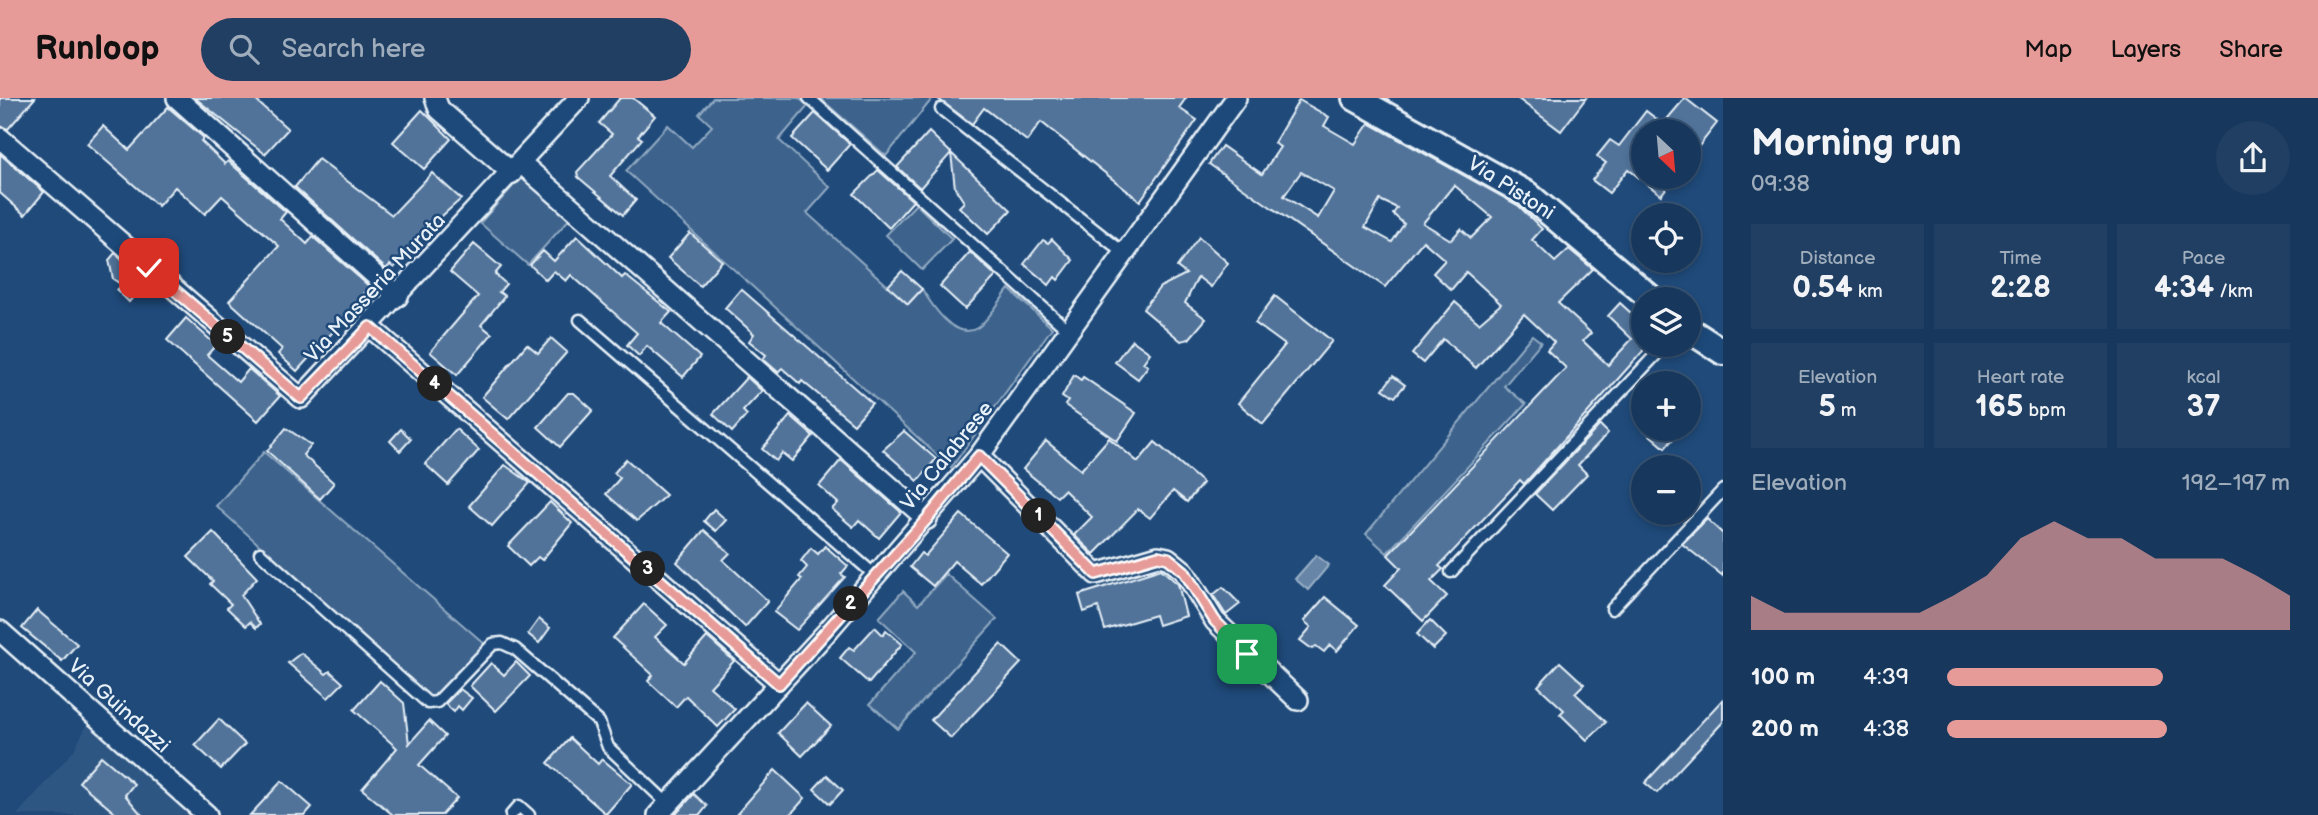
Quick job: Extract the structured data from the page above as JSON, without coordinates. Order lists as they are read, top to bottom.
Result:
{
  "streets": {
    "street": [
      "Via Pistoni",
      "Via Masseria Murata",
      "Via Calabrese",
      "Via Guindazzi"
    ]
  },
  "north": "bottom right",
  "page": {
    "header": "Runloop",
    "search": "Search here",
    "nav": ["Map", "Layers", "Share"],
    "heading": ["Morning run", "09:38"],
    "map_buttons": ["+", "−"],
    "stats": [
      ["Distance", "0.54 km"],
      ["Time", "2:28"],
      ["Pace", "4:34 /km"],
      ["Elevation", "5 m"],
      ["Heart rate", "165 bpm"],
      ["kcal", "37"]
    ],
    "pins": [
      "5",
      "4",
      "1",
      "3",
      "2"
    ],
    "chart": ["Elevation", "192–197 m"],
    "list": [
      {
        "name": "100 m",
        "note": "4:39"
      },
      {
        "name": "200 m",
        "note": "4:38"
      }
    ]
  }
}
